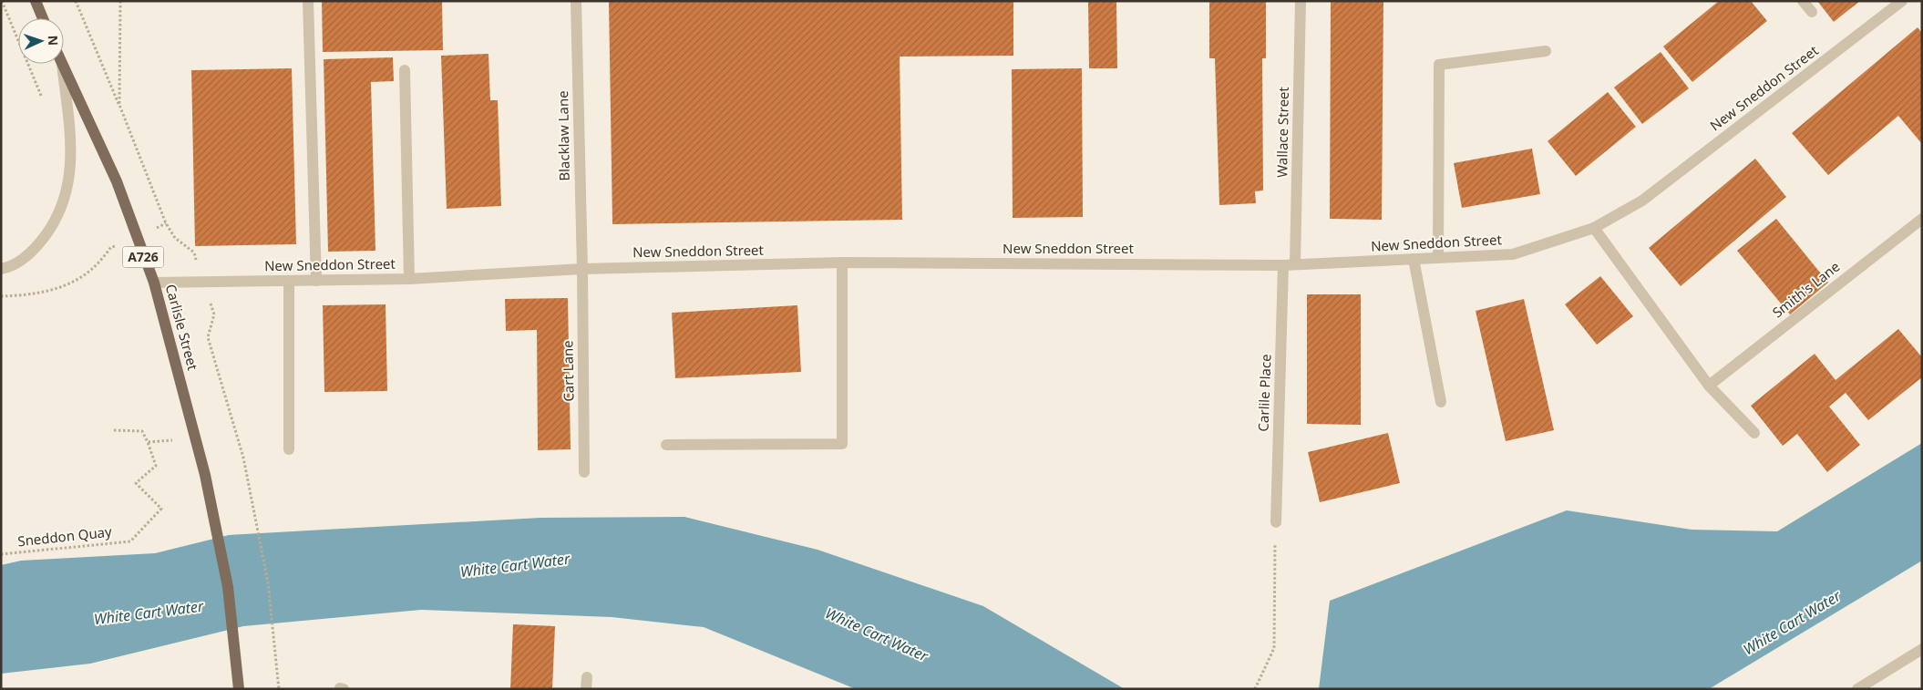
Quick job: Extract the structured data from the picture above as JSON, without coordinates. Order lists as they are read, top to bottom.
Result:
{
  "streets": {
    "main road": ["A726", "Carlisle Street"],
    "street": [
      "New Sneddon Street",
      "Wallace Street",
      "Blacklaw Lane",
      "Smith's Lane",
      "Cart Lane",
      "Carlile Place"
    ],
    "path": ["Sneddon Quay"]
  },
  "crossings": [
    ["New Sneddon Street", "Wallace Street"],
    ["New Sneddon Street", "Blacklaw Lane"],
    ["New Sneddon Street", "Carlisle Street"],
    ["New Sneddon Street", "Cart Lane"],
    ["New Sneddon Street", "Carlile Place"],
    ["Blacklaw Lane", "Cart Lane"]
  ],
  "water": ["White Cart Water"],
  "north": "right"
}
